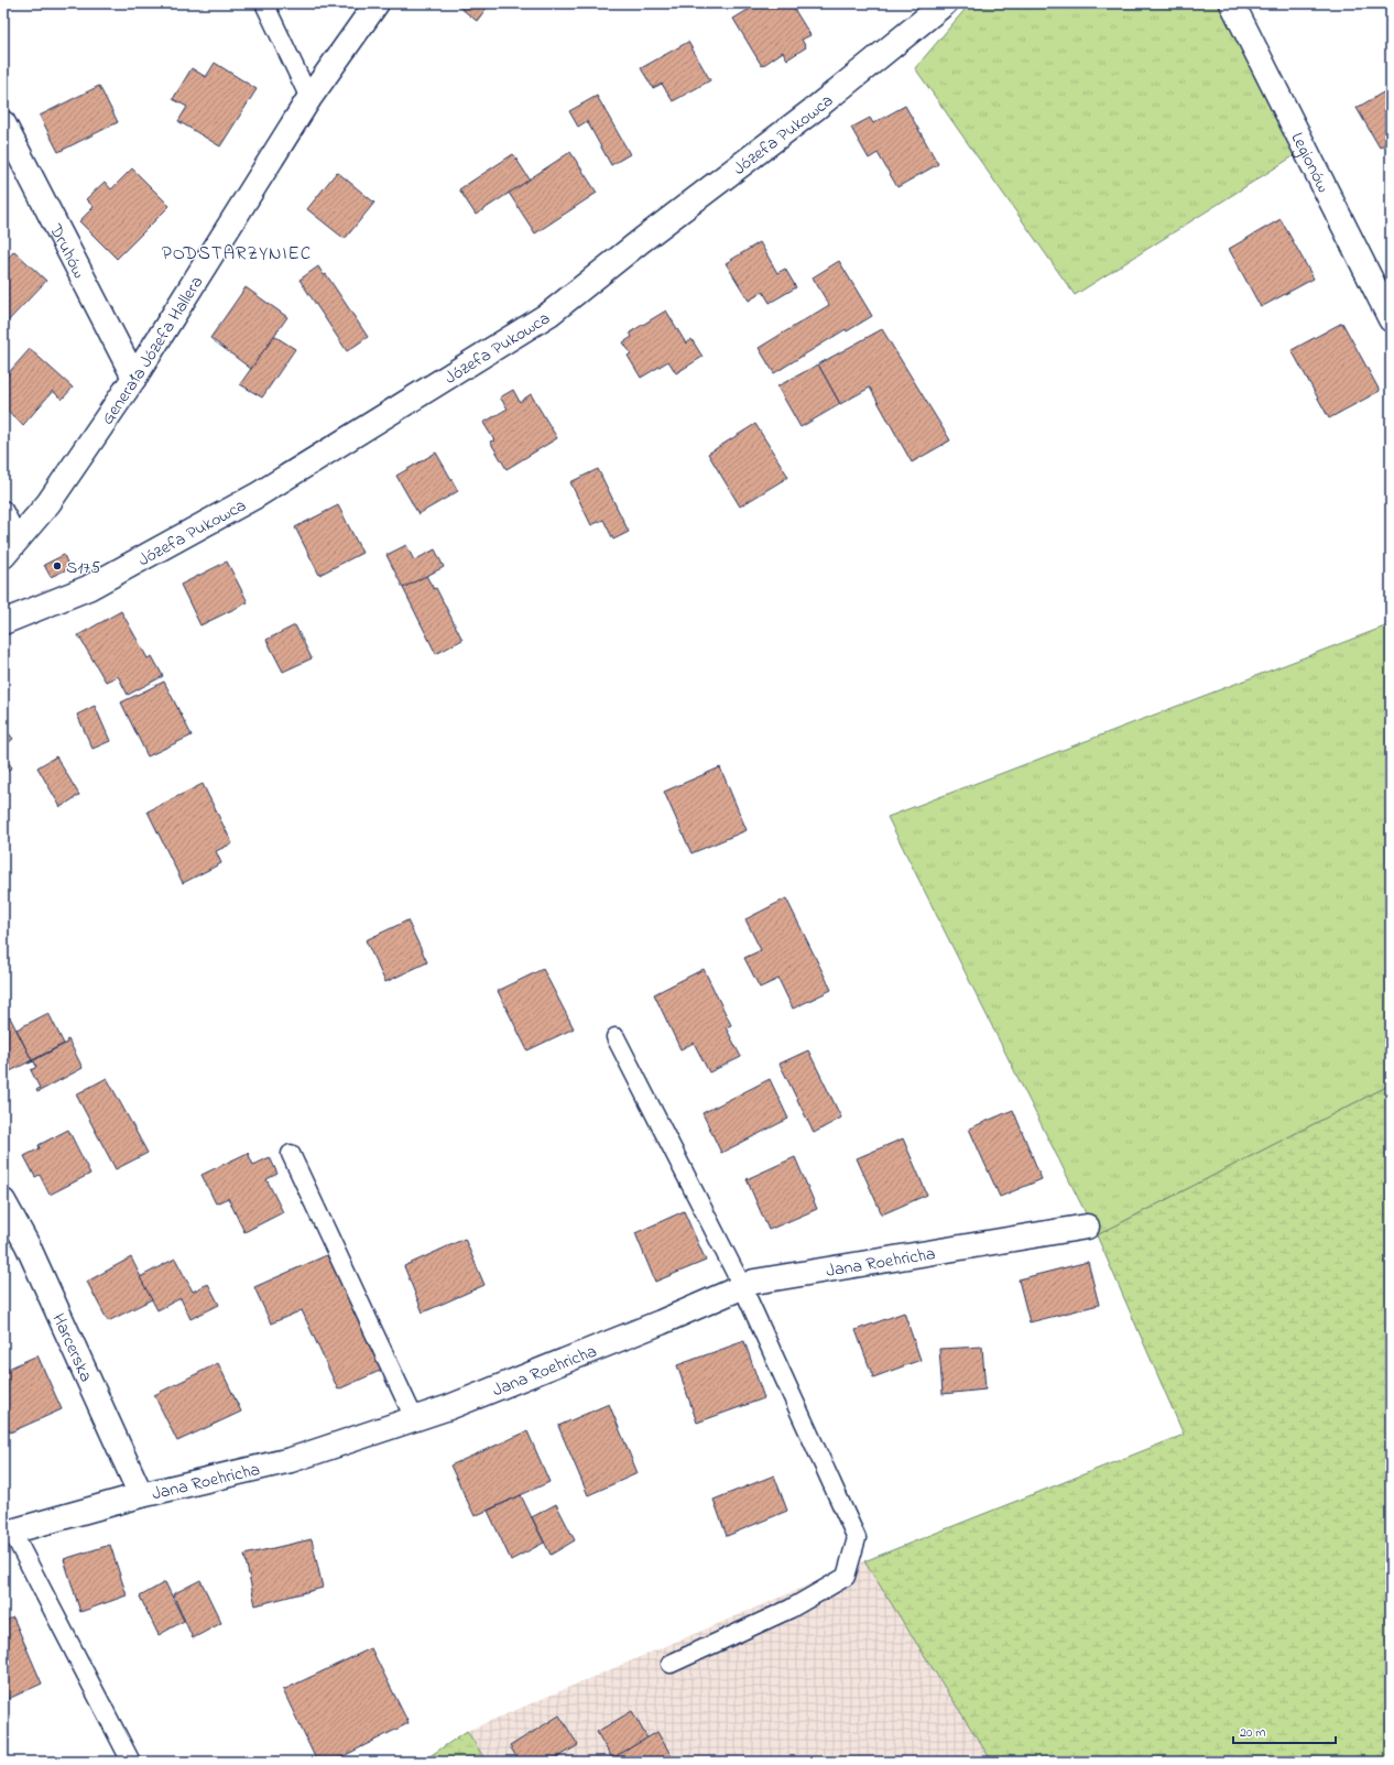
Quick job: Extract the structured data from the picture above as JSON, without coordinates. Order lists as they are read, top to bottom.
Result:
{
  "streets": {
    "street": [
      "Józefa Pukowca",
      "Legionów",
      "Druhów",
      "Generała Józefa Hallera",
      "Jana Roehricha",
      "Harcerska"
    ]
  },
  "crossings": [
    ["Druhów", "Generała Józefa Hallera"],
    ["Jana Roehricha", "Harcerska"]
  ],
  "districts": ["PODSTARZYNIEC"],
  "places": ["S175"],
  "scale_bar": "20 m"
}
